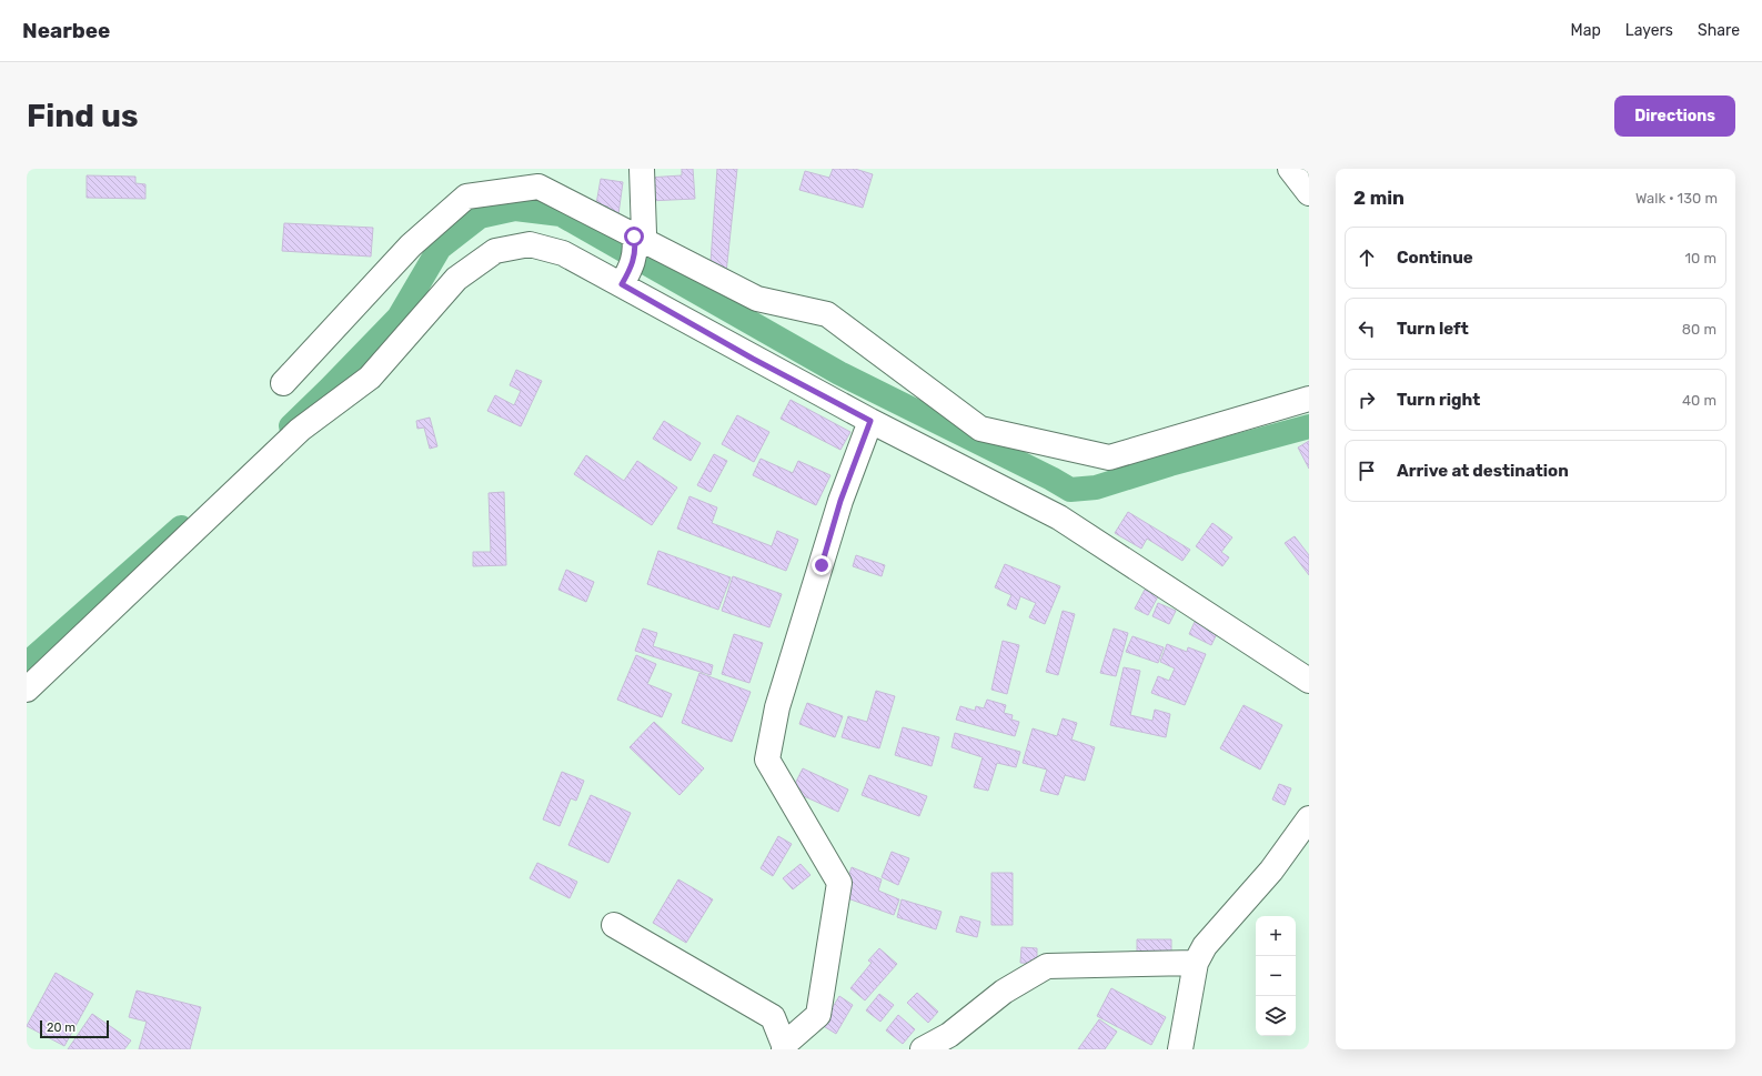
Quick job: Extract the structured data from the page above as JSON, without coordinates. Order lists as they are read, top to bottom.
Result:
{
  "scale_bar": "20 m",
  "page": {
    "header": "Nearbee",
    "nav": ["Map", "Layers", "Share"],
    "buttons": "Directions",
    "title": "Find us",
    "heading": ["2 min", "Walk · 130 m"],
    "list": [
      ["Continue", "10 m"],
      ["Turn left", "80 m"],
      ["Turn right", "40 m"],
      "Arrive at destination"
    ],
    "map_buttons": ["+", "−"],
    "scale": "20 m"
  }
}
